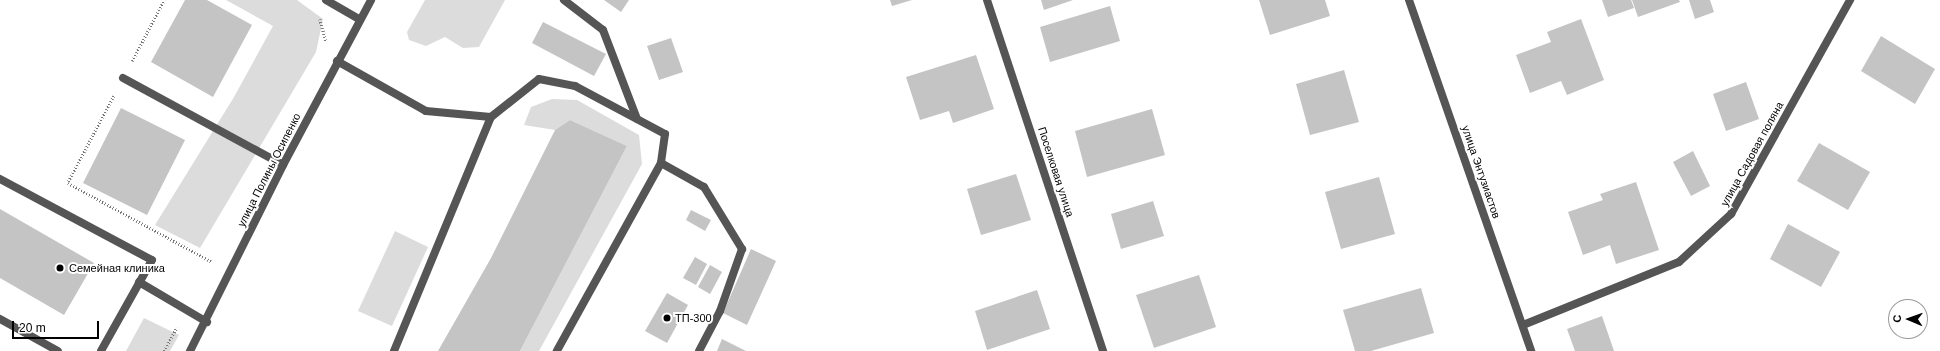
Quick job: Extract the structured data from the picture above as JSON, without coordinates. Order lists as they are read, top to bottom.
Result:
{
  "streets": {
    "street": [
      "улица Садовая поляна",
      "улица Полины Осипенко",
      "Поселковая улица",
      "улица Энтузиастов"
    ]
  },
  "crossings": [
    ["улица Садовая поляна", "улица Энтузиастов"]
  ],
  "places": ["Семейная клиника", "ТП-300"],
  "scale_bar": "20 m",
  "north": "left"
}
